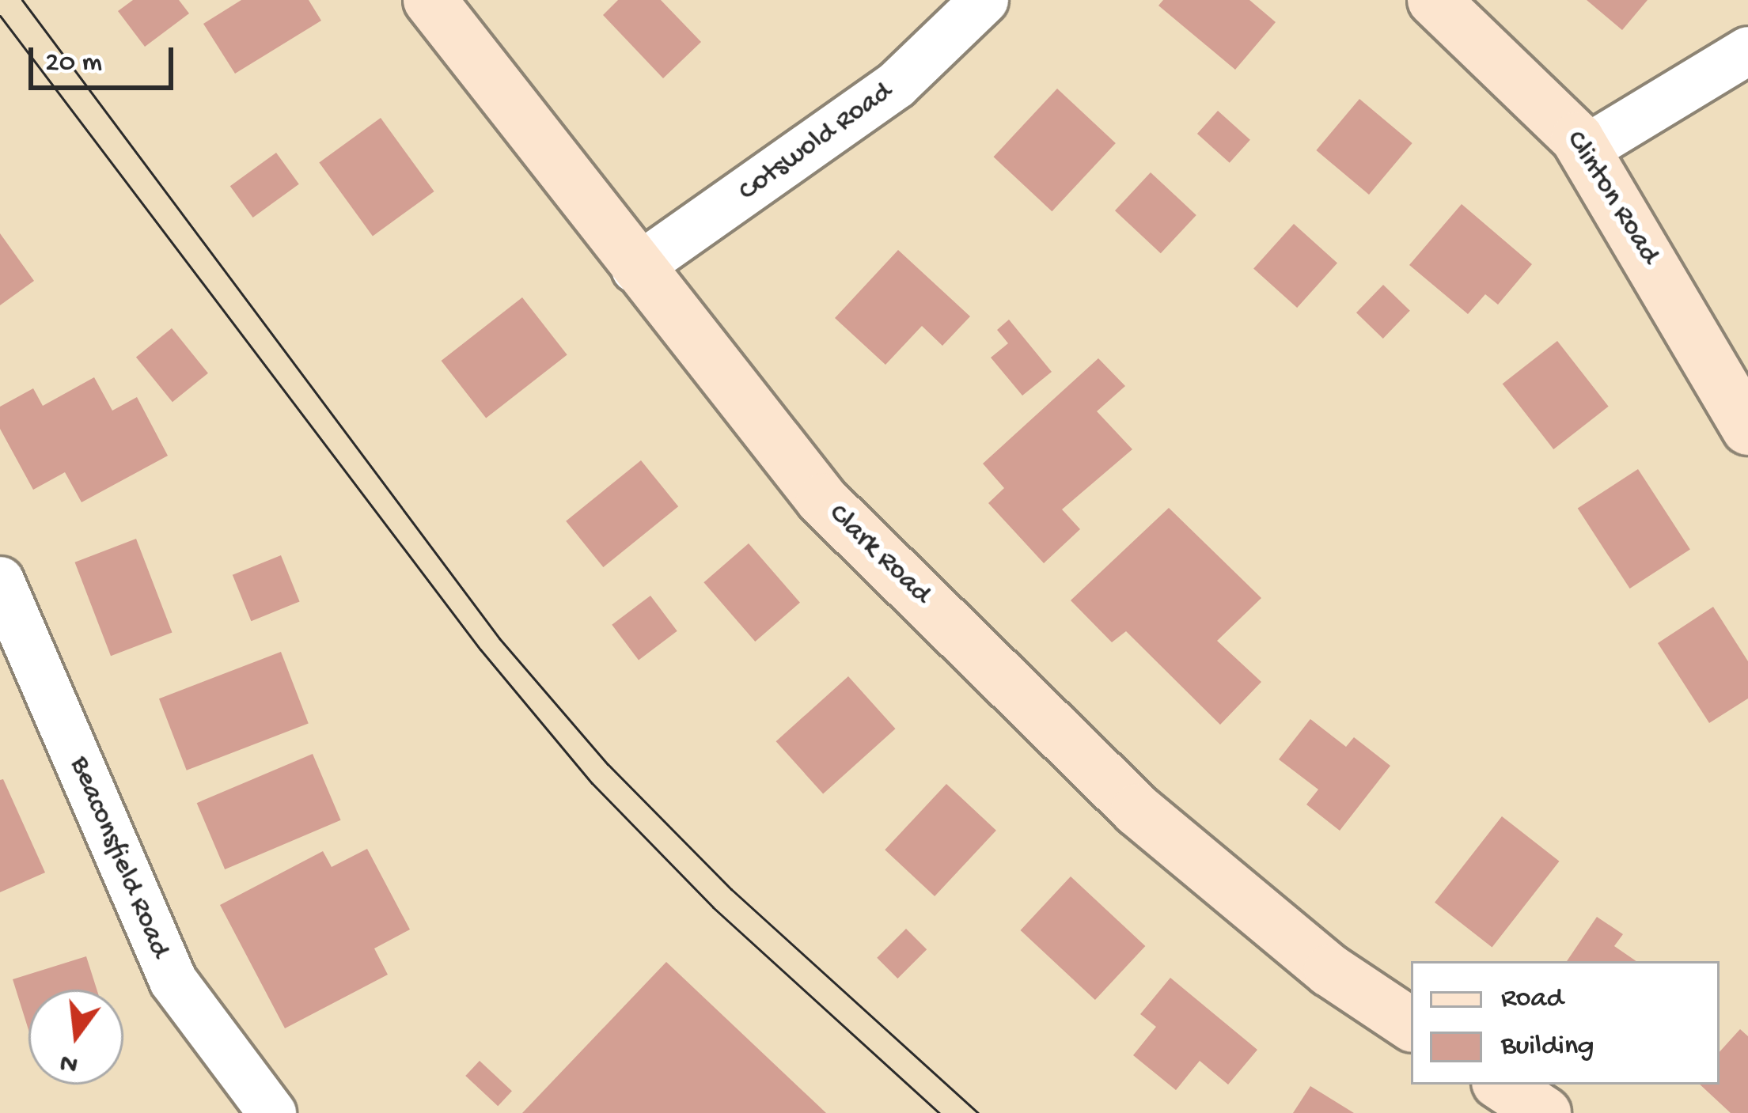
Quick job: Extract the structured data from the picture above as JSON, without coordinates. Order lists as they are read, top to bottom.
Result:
{
  "streets": {
    "street": [
      "Cotswold Road",
      "Clinton Road",
      "Clark Road",
      "Beaconsfield Road"
    ]
  },
  "crossings": [
    ["Cotswold Road", "Clark Road"]
  ],
  "legend": ["Road", "Building"],
  "scale_bar": "20 m",
  "north": "bottom"
}
